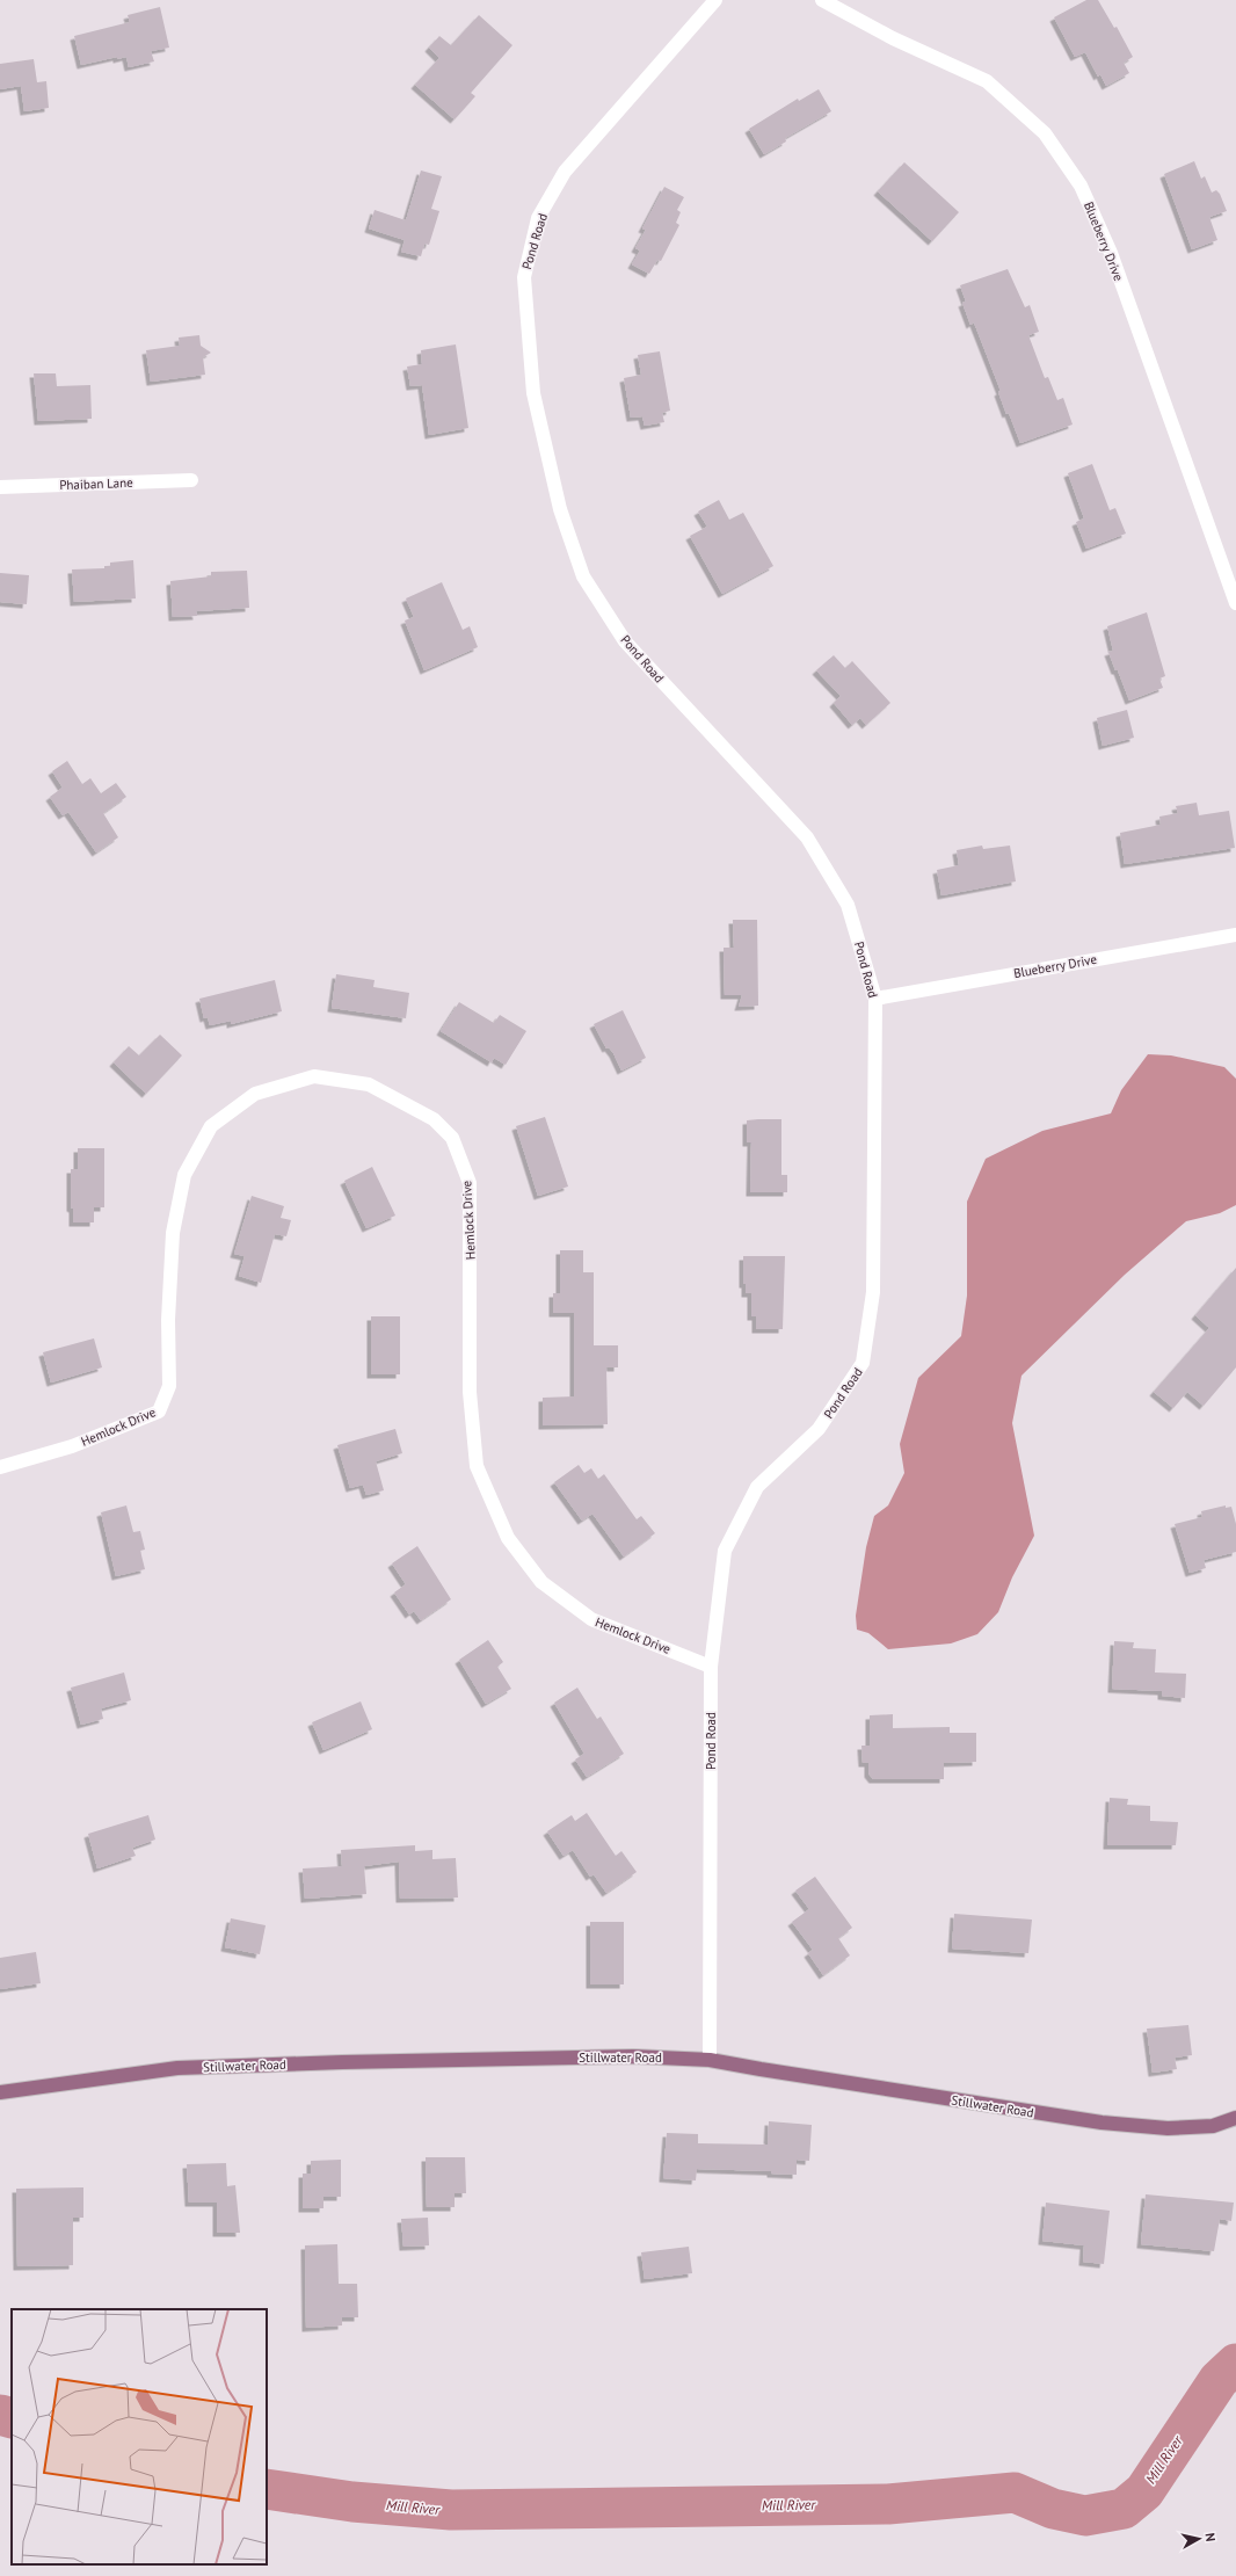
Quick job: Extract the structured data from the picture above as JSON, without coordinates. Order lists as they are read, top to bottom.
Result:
{
  "streets": {
    "main road": ["Stillwater Road"],
    "street": [
      "Pond Road",
      "Blueberry Drive",
      "Phaiban Lane",
      "Hemlock Drive"
    ]
  },
  "crossings": [
    ["Pond Road", "Blueberry Drive"],
    ["Pond Road", "Hemlock Drive"],
    ["Pond Road", "Stillwater Road"]
  ],
  "water": ["Mill River"],
  "north": "right"
}
